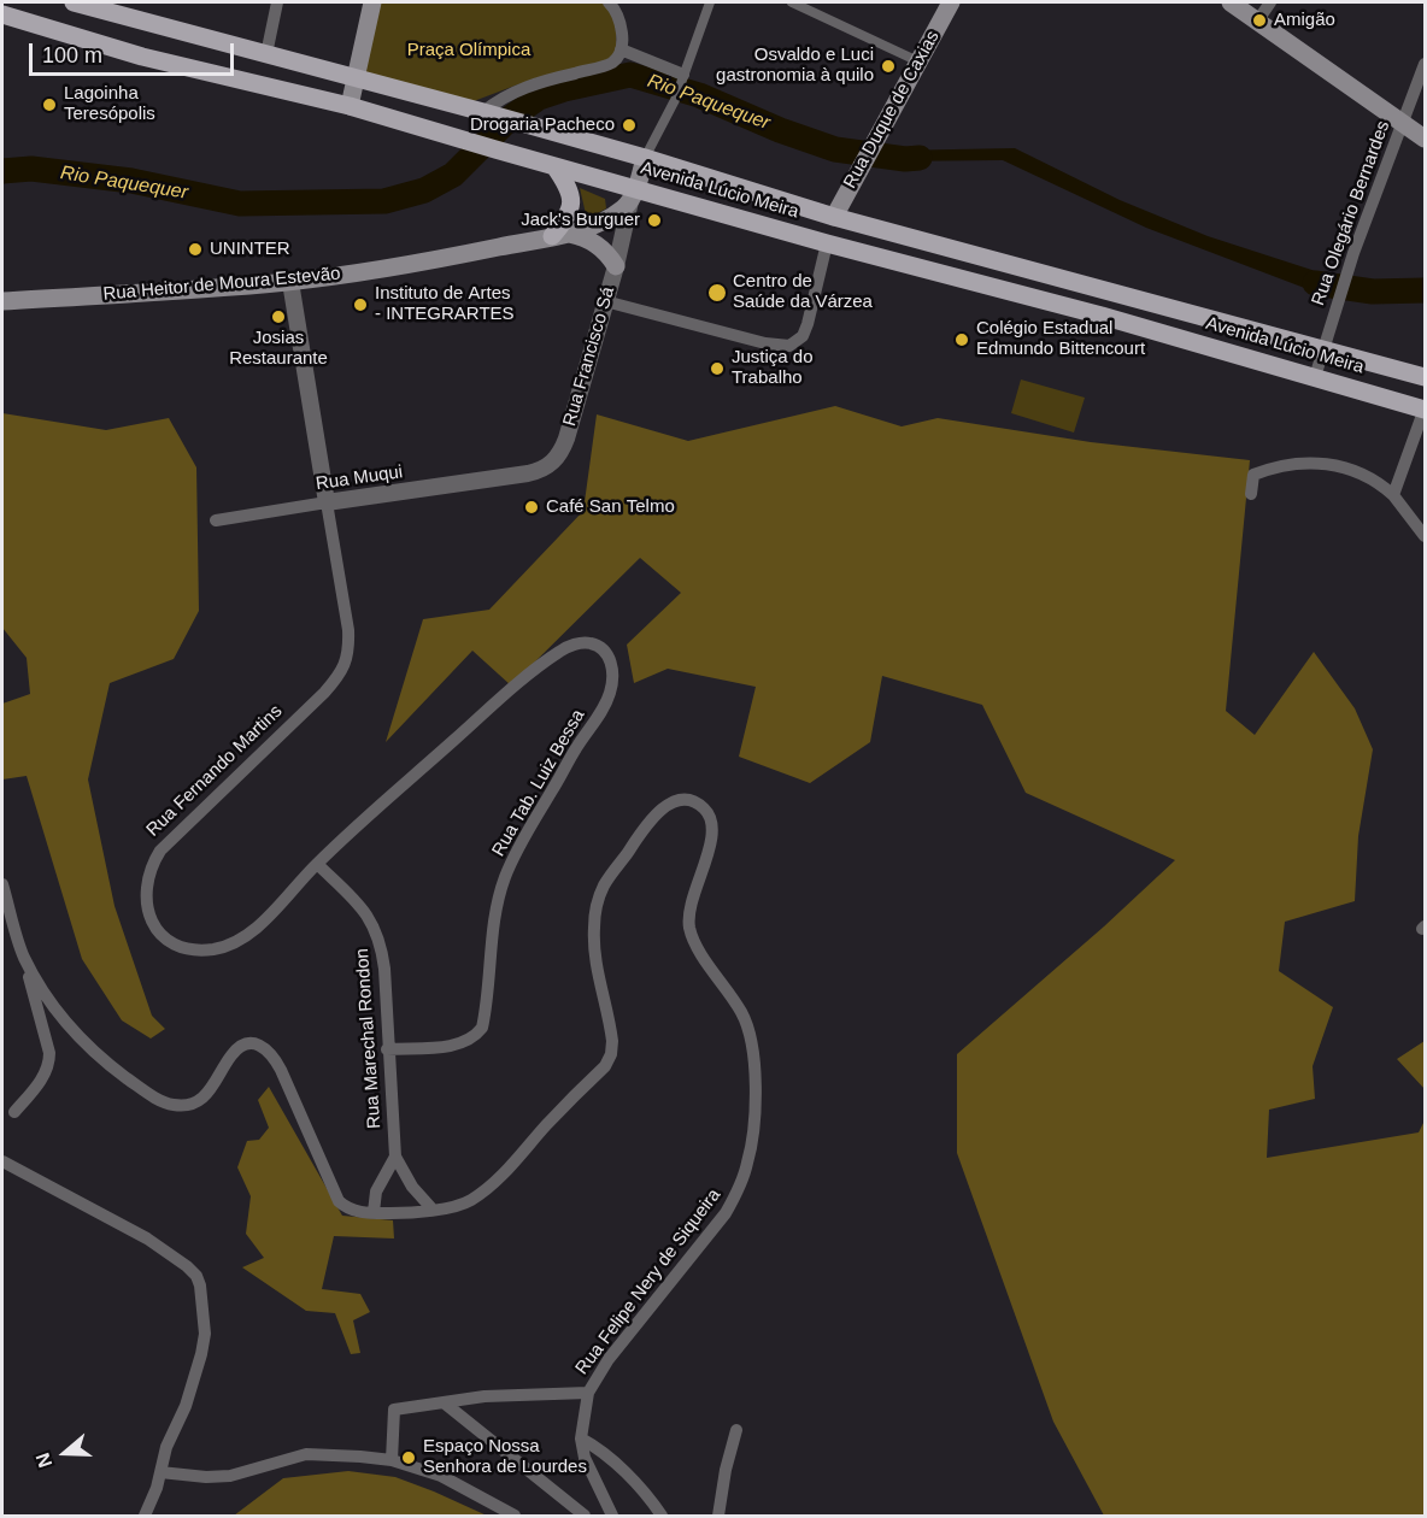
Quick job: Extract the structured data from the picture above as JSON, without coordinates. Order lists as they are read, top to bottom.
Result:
{
  "streets": {
    "main road": [
      "Rua Duque de Caxias",
      "Avenida Lúcio Meira",
      "Rua Heitor de Moura Estevão",
      "Rua Francisco Sá"
    ],
    "street": [
      "Rua Olegário Bernardes",
      "Rua Muqui",
      "Rua Fernando Martins",
      "Rua Tab. Luiz Bessa",
      "Rua Marechal Rondon",
      "Rua Felipe Nery de Siqueira"
    ]
  },
  "crossings": [
    ["Rua Duque de Caxias", "Avenida Lúcio Meira"],
    ["Avenida Lúcio Meira", "Rua Olegário Bernardes"],
    ["Avenida Lúcio Meira", "Rua Heitor de Moura Estevão"],
    ["Avenida Lúcio Meira", "Rua Francisco Sá"],
    ["Rua Heitor de Moura Estevão", "Rua Francisco Sá"],
    ["Rua Heitor de Moura Estevão", "Rua Fernando Martins"],
    ["Rua Francisco Sá", "Rua Muqui"],
    ["Rua Muqui", "Rua Fernando Martins"],
    ["Rua Fernando Martins", "Rua Tab. Luiz Bessa"],
    ["Rua Fernando Martins", "Rua Marechal Rondon"],
    ["Rua Tab. Luiz Bessa", "Rua Marechal Rondon"],
    ["Rua Marechal Rondon", "Rua Felipe Nery de Siqueira"]
  ],
  "water": ["Rio Paquequer"],
  "parks": ["Praça Olímpica"],
  "places": [
    "Amigão",
    "Osvaldo e Luci gastronomia à quilo",
    "Lagoinha Teresópolis",
    "Drogaria Pacheco",
    "Jack's Burguer",
    "UNINTER",
    "Centro de Saúde da Várzea",
    "Instituto de Artes - INTEGRARTES",
    "Josias Restaurante",
    "Colégio Estadual Edmundo Bittencourt",
    "Justiça do Trabalho",
    "Café San Telmo",
    "Espaço Nossa Senhora de Lourdes"
  ],
  "scale_bar": "100 m",
  "north": "left"
}
